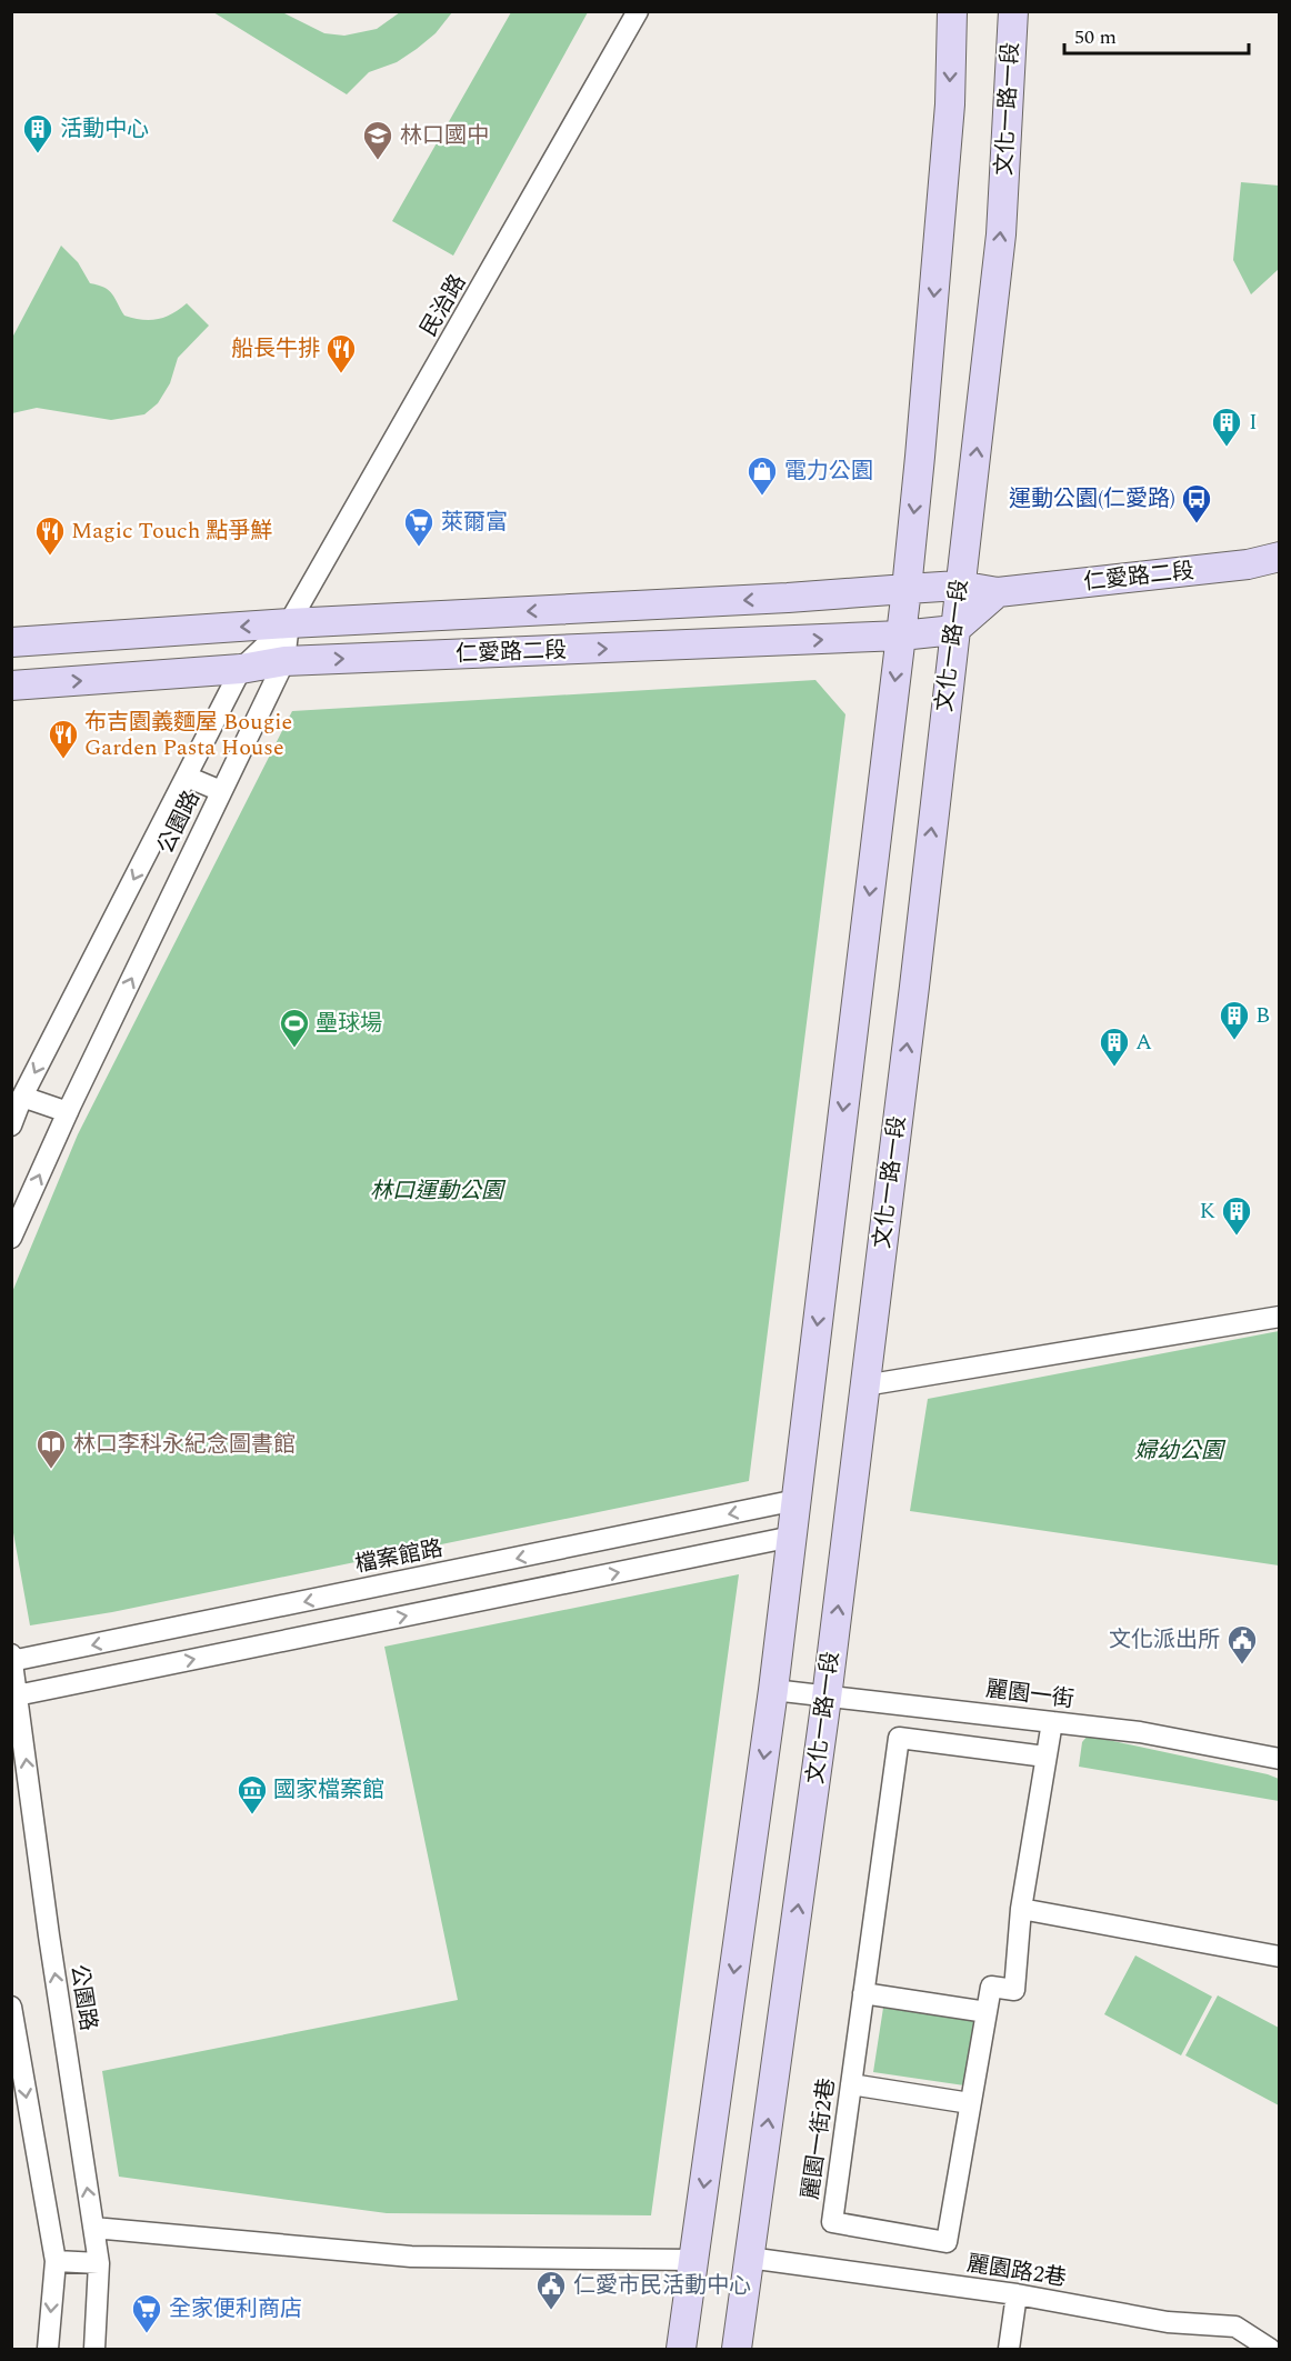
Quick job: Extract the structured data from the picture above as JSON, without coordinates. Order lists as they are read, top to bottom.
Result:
{
  "streets": {
    "main road": ["文化一路一段", "仁愛路二段"],
    "street": [
      "民治路",
      "公園路",
      "檔案館路",
      "麗園一街",
      "麗園一街2巷",
      "麗園路2巷"
    ]
  },
  "crossings": [
    ["文化一路一段", "仁愛路二段"],
    ["文化一路一段", "麗園一街"],
    ["文化一路一段", "麗園路2巷"],
    ["民治路", "仁愛路二段"],
    ["民治路", "公園路"],
    ["仁愛路二段", "公園路"],
    ["公園路", "檔案館路"],
    ["麗園一街", "麗園一街2巷"]
  ],
  "parks": ["林口運動公園", "婦幼公園"],
  "places": {
    "building": [
      "活動中心",
      "I",
      "B",
      "A",
      "K"
    ],
    "school or university": ["林口國中"],
    "restaurant": ["船長牛排", "Magic Touch 點爭鮮", "布吉園義麵屋 Bougie Garden Pasta House"],
    "shop": ["電力公園"],
    "bus stop": ["運動公園(仁愛路)"],
    "supermarket": ["萊爾富", "全家便利商店"],
    "sports": ["壘球場"],
    "library": ["林口李科永紀念圖書館"],
    "public building": ["文化派出所", "仁愛市民活動中心"],
    "museum": ["國家檔案館"]
  },
  "scale_bar": "50 m"
}
